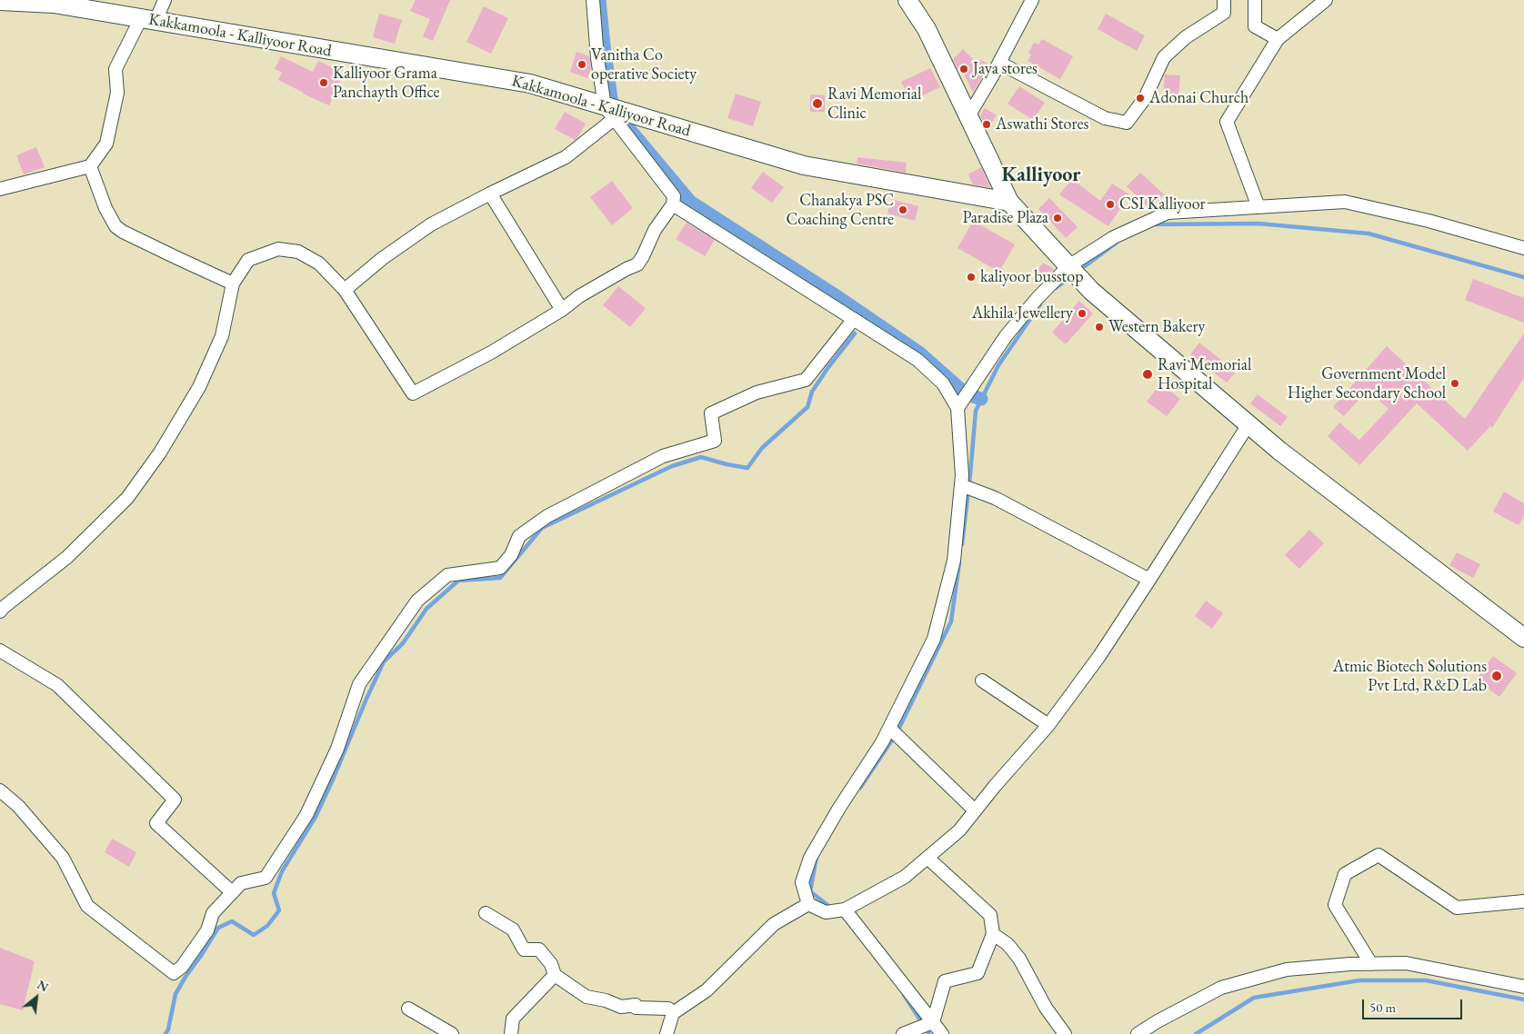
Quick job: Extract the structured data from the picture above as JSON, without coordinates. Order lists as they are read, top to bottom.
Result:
{
  "streets": {
    "main road": ["Kakkamoola - Kalliyoor Road"]
  },
  "districts": ["Kalliyoor"],
  "places": [
    "Vanitha Co operative Society",
    "Jaya stores",
    "Kalliyoor Grama Panchayth Office",
    "Adonai Church",
    "Ravi Memorial Clinic",
    "Aswathi Stores",
    "CSI Kalliyoor",
    "Chanakya PSC Coaching Centre",
    "Paradise Plaza",
    "kaliyoor busstop",
    "Akhila Jewellery",
    "Western Bakery",
    "Ravi Memorial Hospital",
    "Government Model Higher Secondary School",
    "Atmic Biotech Solutions Pvt Ltd, R&D Lab"
  ],
  "scale_bar": "50 m",
  "north": "top right"
}
